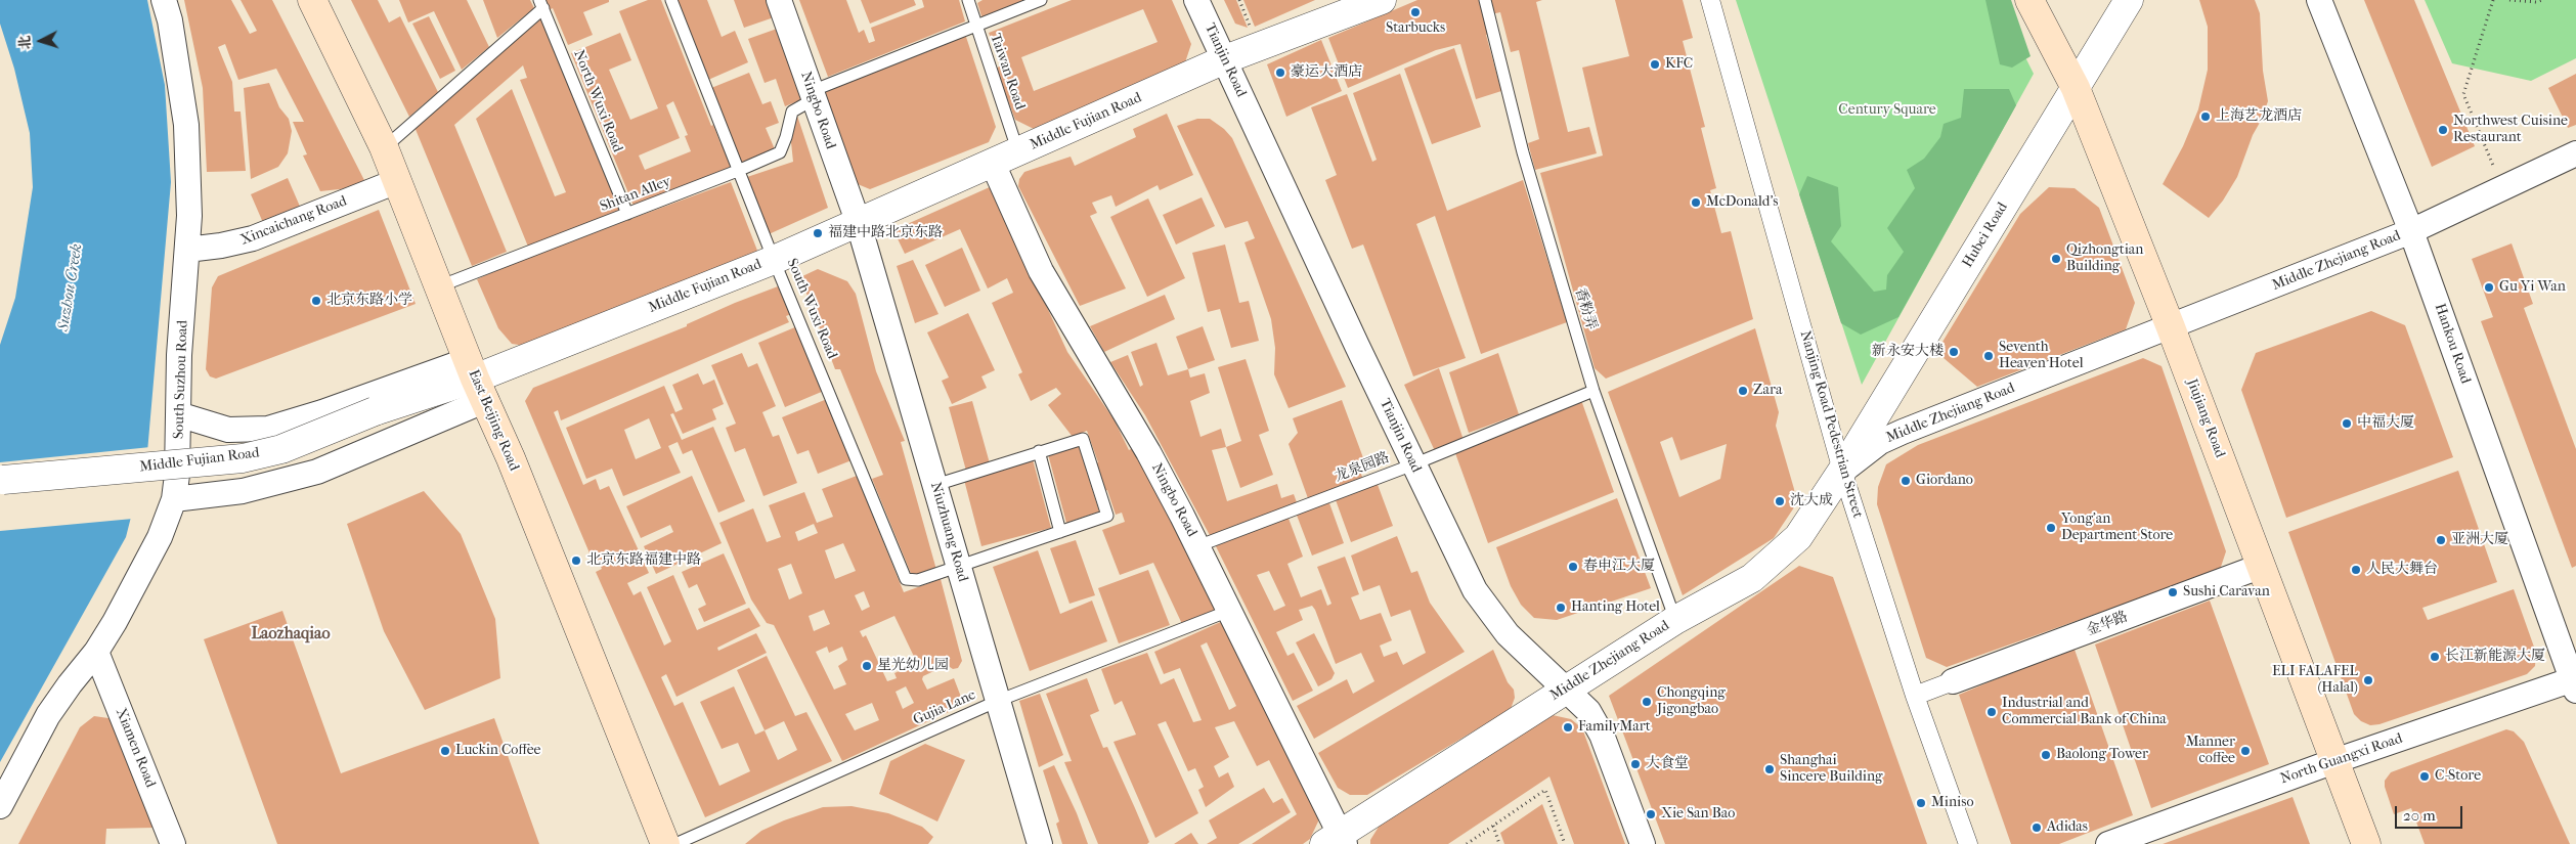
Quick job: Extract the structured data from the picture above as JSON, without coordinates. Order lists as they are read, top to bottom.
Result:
{
  "streets": {
    "main road": ["Jiujiang Road", "East Beijing Road"],
    "street": [
      "Tianjin Road",
      "Ningbo Road",
      "Middle Fujian Road",
      "Xincaichang Road",
      "Hubei Road",
      "Middle Zhejiang Road",
      "Hankou Road",
      "South Suzhou Road",
      "Nanjing Road Pedestrian Street",
      "Niuzhuang Road",
      "金华路",
      "Xiamen Road",
      "North Guangxi Road"
    ],
    "lane": [
      "Taiwan Road",
      "North Wuxi Road",
      "Shitan Alley",
      "South Wuxi Road",
      "香粉弄",
      "龙泉园路",
      "Gujia Lane"
    ]
  },
  "crossings": [
    ["Tianjin Road", "Middle Fujian Road"],
    ["Tianjin Road", "Middle Zhejiang Road"],
    ["Tianjin Road", "龙泉园路"],
    ["Taiwan Road", "Middle Fujian Road"],
    ["Taiwan Road", "Shitan Alley"],
    ["North Wuxi Road", "Shitan Alley"],
    ["Ningbo Road", "Middle Fujian Road"],
    ["Ningbo Road", "Shitan Alley"],
    ["Ningbo Road", "Middle Zhejiang Road"],
    ["Ningbo Road", "龙泉园路"],
    ["Ningbo Road", "Niuzhuang Road"],
    ["Ningbo Road", "Gujia Lane"],
    ["Middle Fujian Road", "South Wuxi Road"],
    ["Middle Fujian Road", "South Suzhou Road"],
    ["Middle Fujian Road", "East Beijing Road"],
    ["Middle Fujian Road", "Niuzhuang Road"],
    ["Shitan Alley", "South Wuxi Road"],
    ["Shitan Alley", "East Beijing Road"],
    ["Xincaichang Road", "South Suzhou Road"],
    ["Xincaichang Road", "East Beijing Road"],
    ["Hubei Road", "Middle Zhejiang Road"],
    ["Hubei Road", "Jiujiang Road"],
    ["Hubei Road", "Nanjing Road Pedestrian Street"],
    ["Middle Zhejiang Road", "香粉弄"],
    ["Middle Zhejiang Road", "Hankou Road"],
    ["Middle Zhejiang Road", "Jiujiang Road"],
    ["Middle Zhejiang Road", "Nanjing Road Pedestrian Street"],
    ["South Wuxi Road", "Niuzhuang Road"],
    ["香粉弄", "龙泉园路"],
    ["Hankou Road", "North Guangxi Road"],
    ["South Suzhou Road", "Xiamen Road"],
    ["Jiujiang Road", "金华路"],
    ["Jiujiang Road", "North Guangxi Road"],
    ["Niuzhuang Road", "Gujia Lane"]
  ],
  "districts": ["Laozhaqiao"],
  "water": ["Suzhou Creek"],
  "parks": ["Century Square"],
  "places": [
    "Starbucks",
    "KFC",
    "豪运大酒店",
    "上海艺龙酒店",
    "Northwest Cuisine Restaurant",
    "McDonald's",
    "福建中路北京东路",
    "Qizhongtian Building",
    "Gu Yi Wan",
    "北京东路小学",
    "新永安大楼",
    "Seventh Heaven Hotel",
    "Zara",
    "中福大厦",
    "Giordano",
    "沈大成",
    "Yong'an Department Store",
    "亚洲大厦",
    "北京东路福建中路",
    "春申江大厦",
    "人民大舞台",
    "Sushi Caravan",
    "Hanting Hotel",
    "长江新能源大厦",
    "星光幼儿园",
    "ELI FALAFEL (Halal)",
    "Chongqing Jigongbao",
    "Industrial and Commercial Bank of China",
    "FamilyMart",
    "Luckin Coffee",
    "Manner coffee",
    "Baolong Tower",
    "大食堂",
    "Shanghai Sincere Building",
    "C-Store",
    "Miniso",
    "Xie San Bao",
    "Adidas"
  ],
  "scale_bar": "20 m",
  "north": "left"
}
